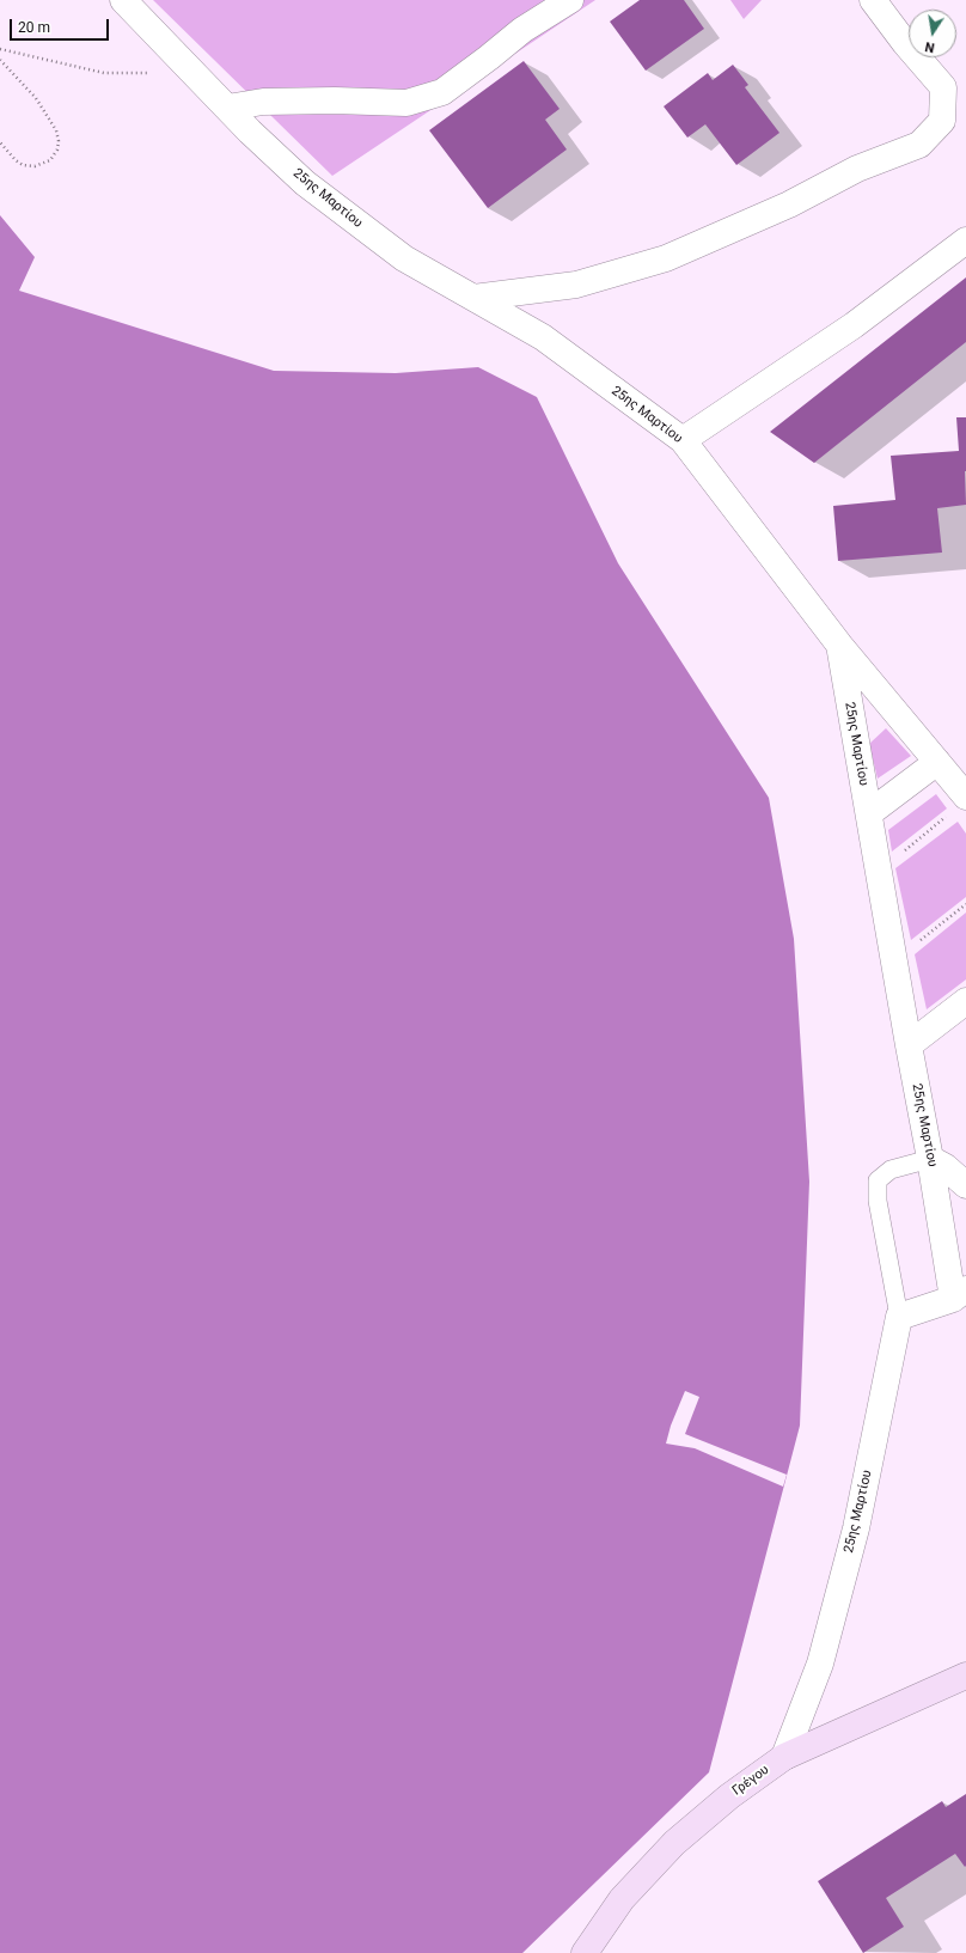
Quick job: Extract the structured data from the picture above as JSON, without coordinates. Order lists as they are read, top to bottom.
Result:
{
  "streets": {
    "main road": ["Γρέγου"],
    "street": ["25ης Μαρτίου"]
  },
  "crossings": [
    ["25ης Μαρτίου", "Γρέγου"]
  ],
  "scale_bar": "20 m",
  "north": "bottom"
}
